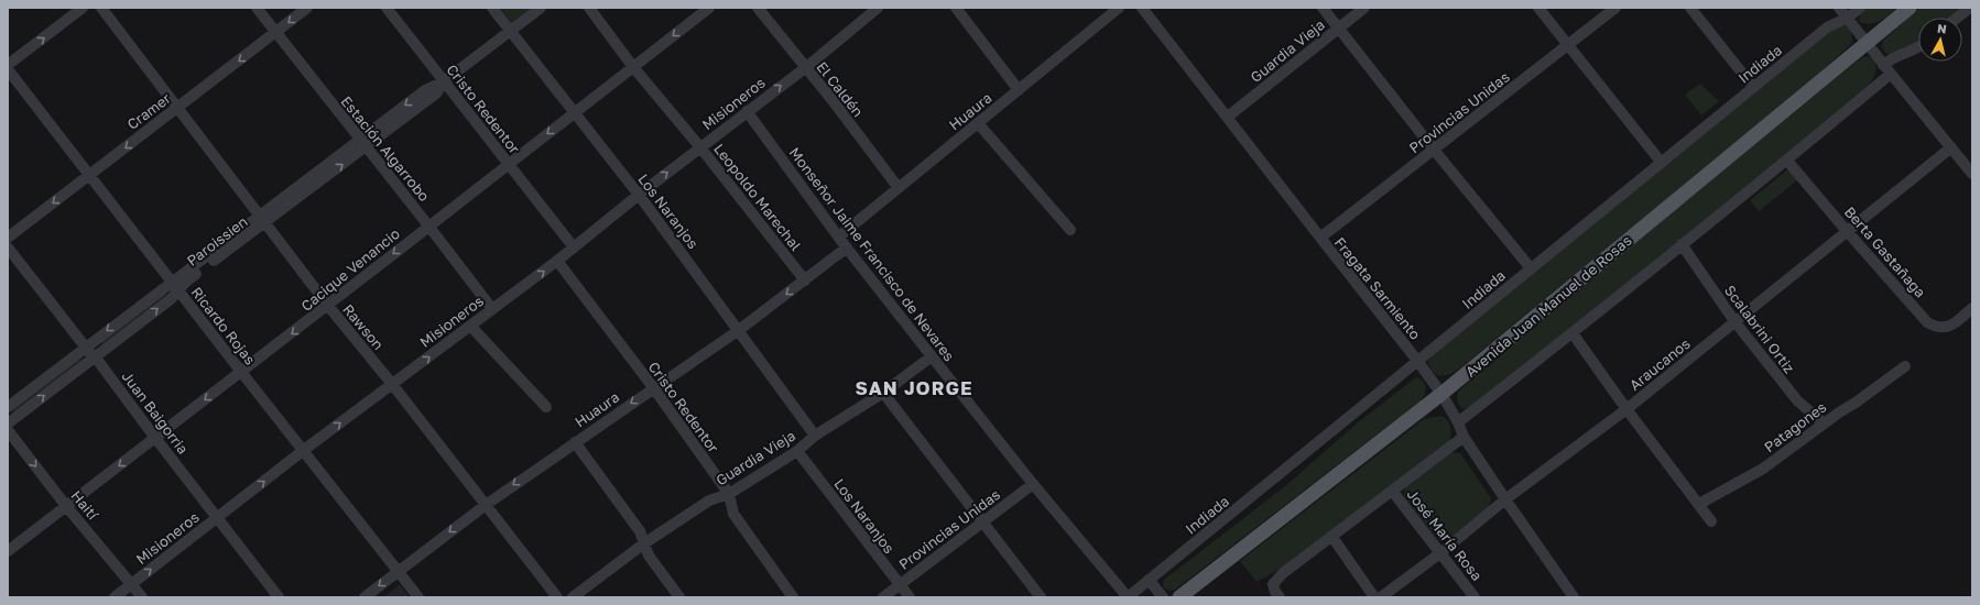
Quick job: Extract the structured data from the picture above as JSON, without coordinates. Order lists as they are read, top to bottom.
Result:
{
  "streets": {
    "main road": ["Avenida Juan Manuel de Rosas"],
    "street": [
      "Guardia Vieja",
      "Indiada",
      "El Caldén",
      "Misioneros",
      "Cristo Redentor",
      "Cramer",
      "Huaura",
      "Provincias Unidas",
      "Estación Algarrobo",
      "Leopoldo Marechal",
      "Los Naranjos",
      "Paroissien",
      "Berta Gastañaga",
      "Monseñor Jaime Francisco de Nevares",
      "Cacique Venancio",
      "Fragata Sarmiento",
      "Ricardo Rojas",
      "Rawson",
      "Scalabrini Ortiz",
      "Araucanos",
      "Juan Baigorria",
      "Patagones",
      "Haití",
      "José María Rosa"
    ]
  },
  "crossings": [
    ["Guardia Vieja", "Cristo Redentor"],
    ["Guardia Vieja", "Los Naranjos"],
    ["Guardia Vieja", "Monseñor Jaime Francisco de Nevares"],
    ["Guardia Vieja", "Fragata Sarmiento"],
    ["Indiada", "Monseñor Jaime Francisco de Nevares"],
    ["Indiada", "Fragata Sarmiento"],
    ["El Caldén", "Misioneros"],
    ["El Caldén", "Huaura"],
    ["Misioneros", "Cristo Redentor"],
    ["Misioneros", "Estación Algarrobo"],
    ["Misioneros", "Leopoldo Marechal"],
    ["Misioneros", "Los Naranjos"],
    ["Misioneros", "Monseñor Jaime Francisco de Nevares"],
    ["Misioneros", "Ricardo Rojas"],
    ["Misioneros", "Rawson"],
    ["Misioneros", "Juan Baigorria"],
    ["Misioneros", "Haití"],
    ["Cristo Redentor", "Huaura"],
    ["Cristo Redentor", "Paroissien"],
    ["Cristo Redentor", "Cacique Venancio"],
    ["Cramer", "Estación Algarrobo"],
    ["Cramer", "Ricardo Rojas"],
    ["Cramer", "Rawson"],
    ["Huaura", "Leopoldo Marechal"],
    ["Huaura", "Los Naranjos"],
    ["Huaura", "Monseñor Jaime Francisco de Nevares"],
    ["Huaura", "Ricardo Rojas"],
    ["Huaura", "Rawson"],
    ["Provincias Unidas", "Los Naranjos"],
    ["Provincias Unidas", "Monseñor Jaime Francisco de Nevares"],
    ["Provincias Unidas", "Fragata Sarmiento"],
    ["Estación Algarrobo", "Paroissien"],
    ["Estación Algarrobo", "Cacique Venancio"],
    ["Leopoldo Marechal", "Cacique Venancio"],
    ["Los Naranjos", "Paroissien"],
    ["Los Naranjos", "Cacique Venancio"],
    ["Paroissien", "Ricardo Rojas"],
    ["Paroissien", "Rawson"],
    ["Paroissien", "Juan Baigorria"],
    ["Berta Gastañaga", "Araucanos"],
    ["Cacique Venancio", "Ricardo Rojas"],
    ["Cacique Venancio", "Rawson"],
    ["Cacique Venancio", "Juan Baigorria"],
    ["Cacique Venancio", "Haití"],
    ["Fragata Sarmiento", "Avenida Juan Manuel de Rosas"],
    ["Fragata Sarmiento", "Araucanos"],
    ["Scalabrini Ortiz", "Araucanos"],
    ["Scalabrini Ortiz", "Patagones"],
    ["Araucanos", "José María Rosa"]
  ],
  "one_way": [
    "Misioneros",
    "Cramer",
    "Huaura",
    "Cacique Venancio",
    "Haití"
  ],
  "districts": ["SAN JORGE"],
  "north": "top"
}
